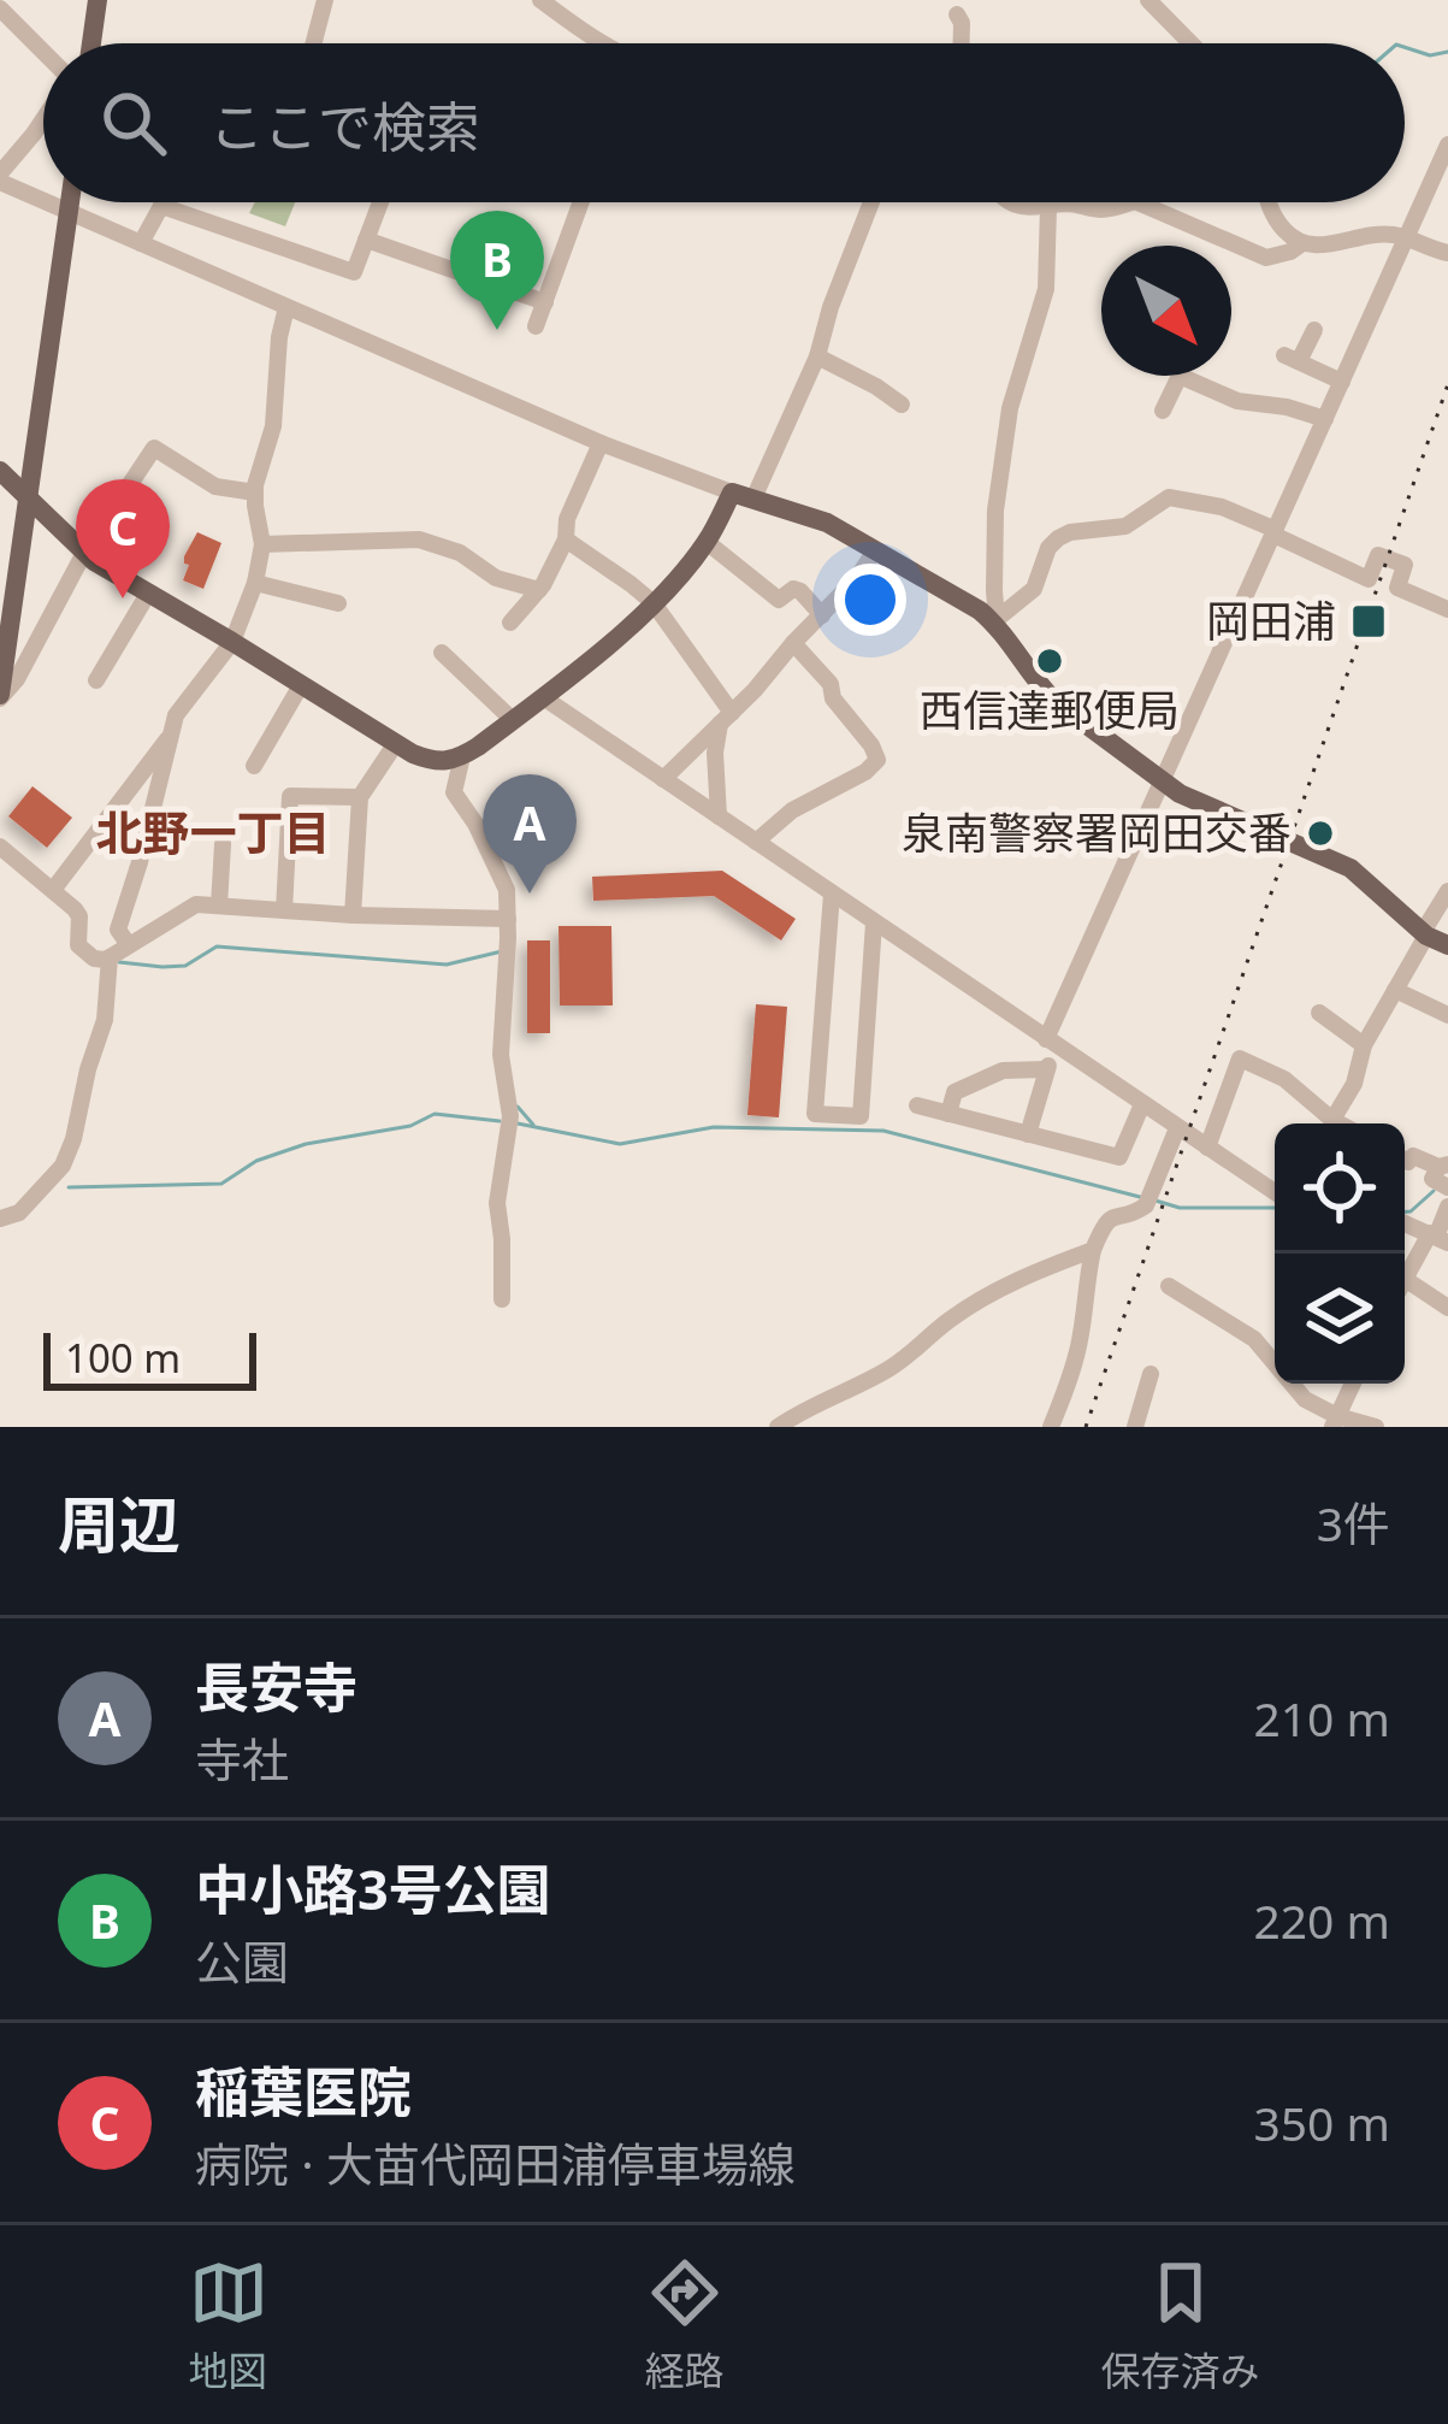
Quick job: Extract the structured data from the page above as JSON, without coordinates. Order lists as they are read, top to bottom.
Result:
{
  "districts": ["北野一丁目"],
  "places": {
    "transit": ["岡田浦"],
    "other": ["西信達郵便局", "泉南警察署岡田交番"]
  },
  "scale_bar": "100 m",
  "north": "bottom right",
  "page": {
    "search": "ここで検索",
    "pins": ["B", "C", "A"],
    "scale": "100 m",
    "heading": ["周辺", "3件"],
    "list": [
      {
        "mark": "A",
        "name": "長安寺",
        "note": "寺社",
        "value": "210 m"
      },
      {
        "mark": "B",
        "name": "中小路3号公園",
        "note": "公園",
        "value": "220 m"
      },
      {
        "mark": "C",
        "name": "稲葉医院",
        "note": "病院 · 大苗代岡田浦停車場線",
        "value": "350 m"
      }
    ],
    "nav": ["地図", "経路", "保存済み"]
  }
}
